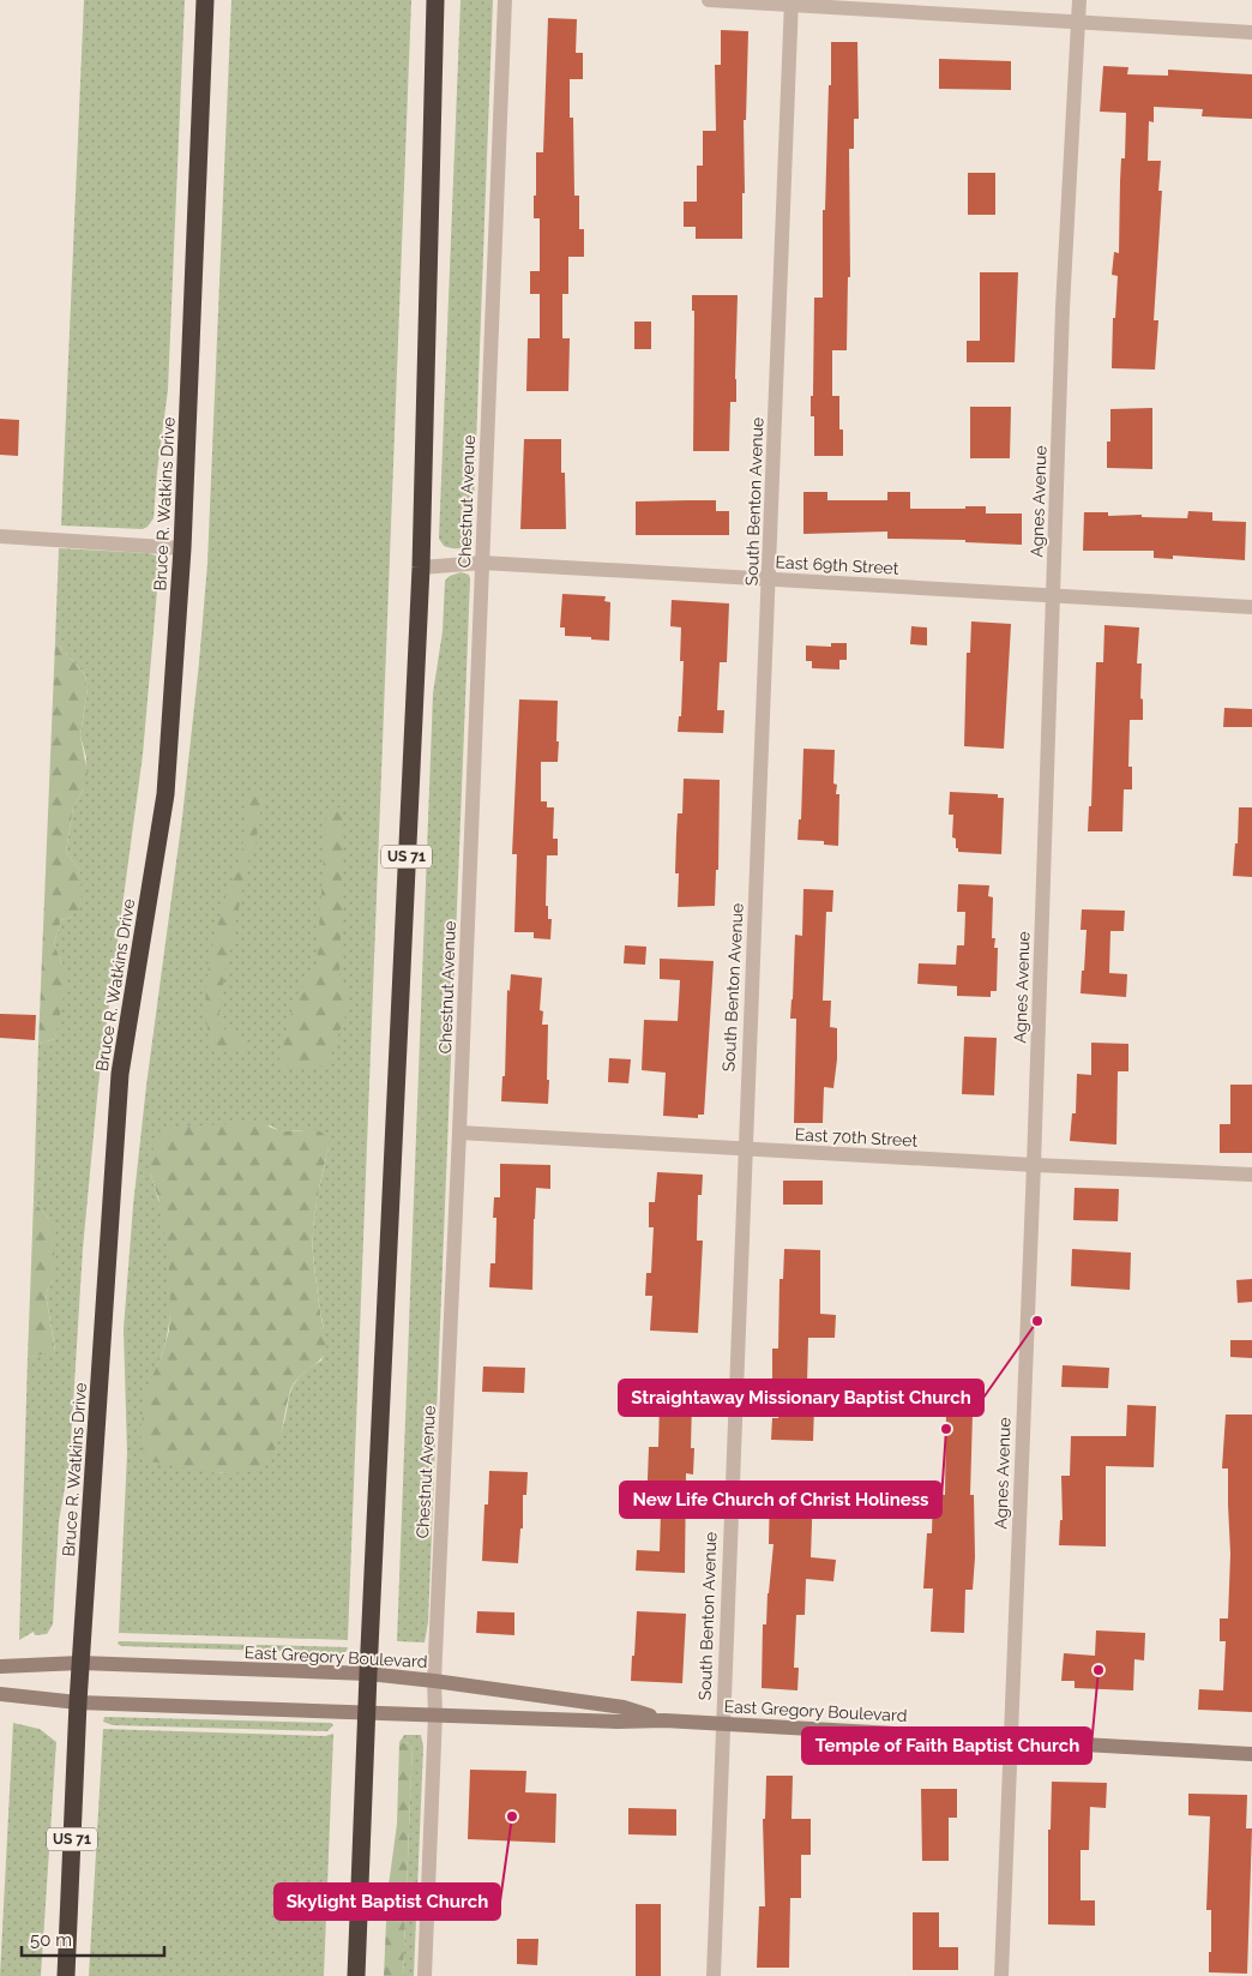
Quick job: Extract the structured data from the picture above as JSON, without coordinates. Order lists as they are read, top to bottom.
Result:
{
  "streets": {
    "highway": ["Bruce R. Watkins Drive", "US 71"],
    "main road": ["East Gregory Boulevard"],
    "street": [
      "Chestnut Avenue",
      "South Benton Avenue",
      "Agnes Avenue",
      "East 69th Street",
      "East 70th Street"
    ]
  },
  "crossings": [
    ["Chestnut Avenue", "East 69th Street"],
    ["Chestnut Avenue", "East 70th Street"],
    ["Chestnut Avenue", "East Gregory Boulevard"],
    ["South Benton Avenue", "East 69th Street"],
    ["South Benton Avenue", "East 70th Street"],
    ["South Benton Avenue", "East Gregory Boulevard"],
    ["Agnes Avenue", "East 69th Street"],
    ["Agnes Avenue", "East 70th Street"],
    ["Agnes Avenue", "East Gregory Boulevard"],
    ["Bruce R. Watkins Drive", "East Gregory Boulevard"],
    ["East 69th Street", "US 71"],
    ["US 71", "East Gregory Boulevard"]
  ],
  "places": [
    "Straightaway Missionary Baptist Church",
    "New Life Church of Christ Holiness",
    "Temple of Faith Baptist Church",
    "Skylight Baptist Church"
  ],
  "scale_bar": "50 m"
}
